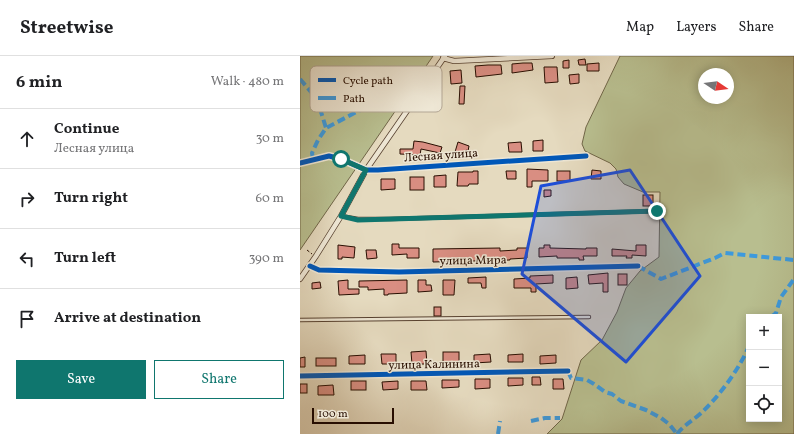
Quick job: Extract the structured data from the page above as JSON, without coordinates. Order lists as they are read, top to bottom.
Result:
{
  "streets": {
    "street": ["Лесная улица", "улица Мира", "улица Калинина"]
  },
  "legend": ["Cycle path", "Path"],
  "scale_bar": "100 m",
  "north": "right",
  "page": {
    "header": "Streetwise",
    "nav": ["Map", "Layers", "Share"],
    "heading": ["6 min", "Walk · 480 m"],
    "list": [
      ["Continue", "Лесная улица", "30 m"],
      ["Turn right", "60 m"],
      ["Turn left", "390 m"],
      "Arrive at destination"
    ],
    "map_buttons": ["+", "−"],
    "buttons": ["Save", "Share"],
    "scale": "100 m"
  }
}
